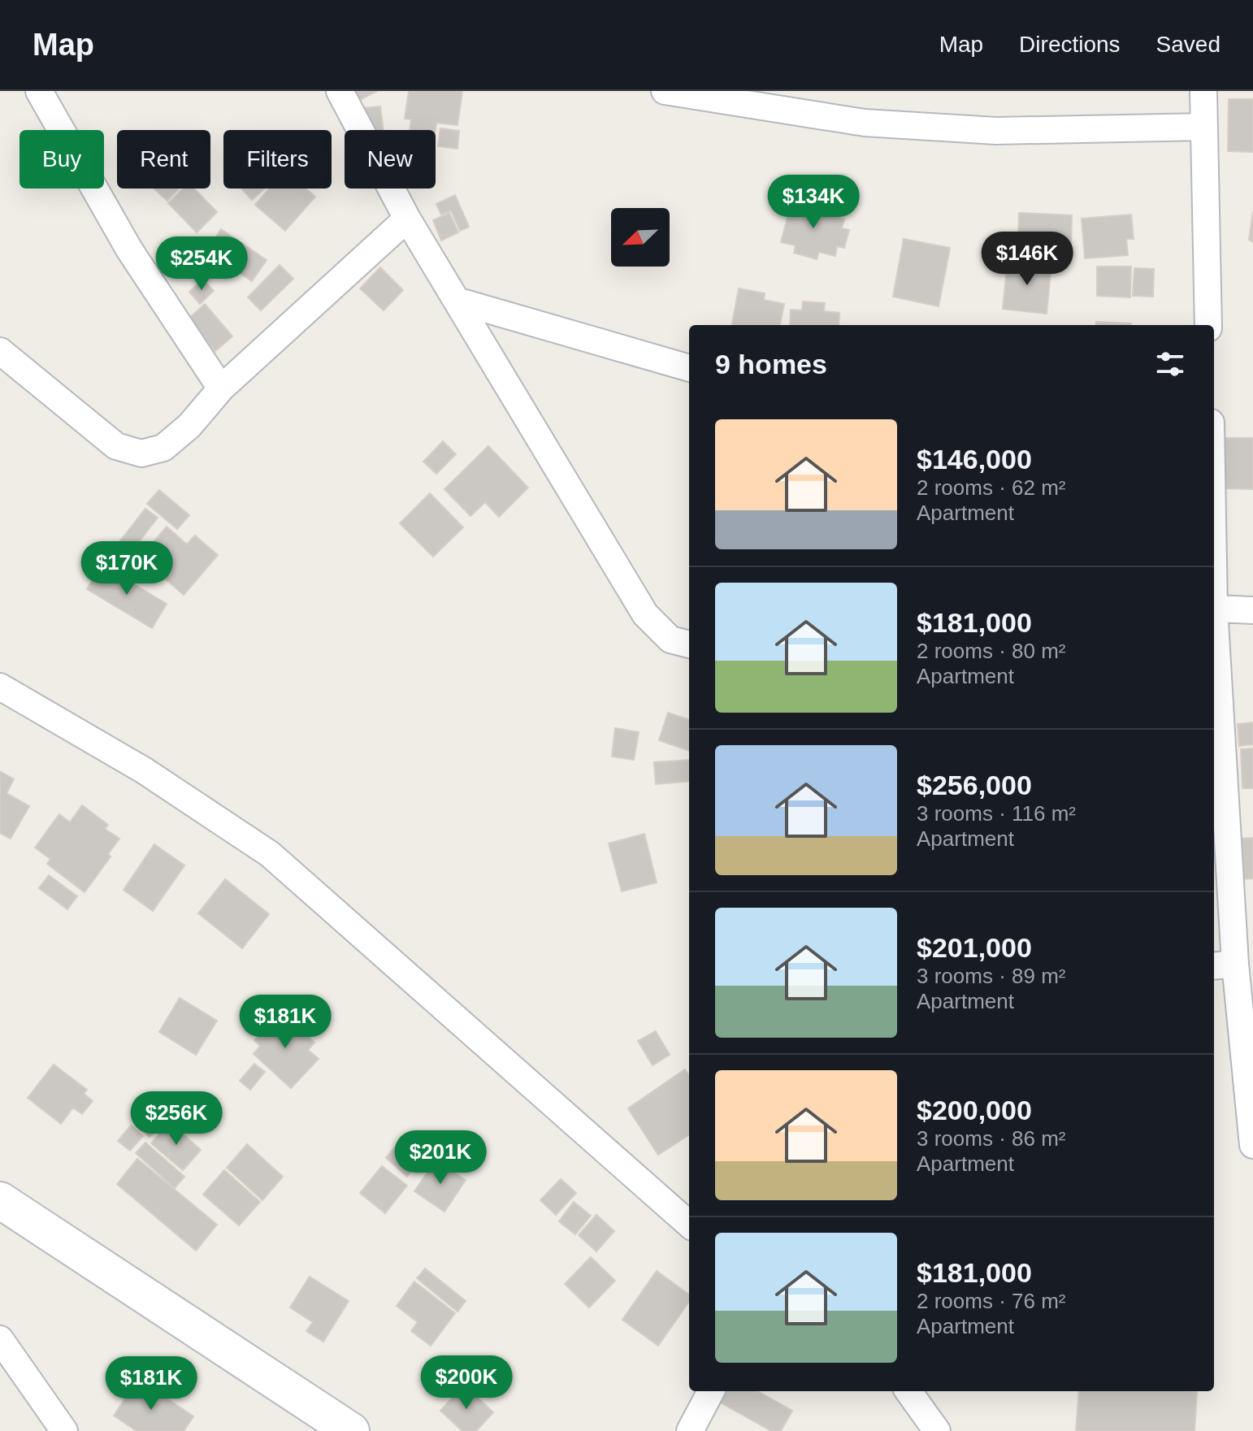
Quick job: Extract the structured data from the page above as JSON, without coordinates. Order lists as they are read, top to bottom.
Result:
{
  "north": "bottom left",
  "page": {
    "header": "Map",
    "nav": ["Map", "Directions", "Saved"],
    "chip": [
      "Buy",
      "Rent",
      "Filters",
      "New"
    ],
    "price": [
      "$134K",
      "$146K",
      "$254K",
      "$170K",
      "$181K",
      "$256K",
      "$201K",
      "$200K",
      "$181K"
    ],
    "heading": "9 homes",
    "list": [
      {
        "name": "$146,000",
        "note": "2 rooms · 62 m² · Apartment"
      },
      {
        "name": "$181,000",
        "note": "2 rooms · 80 m² · Apartment"
      },
      {
        "name": "$256,000",
        "note": "3 rooms · 116 m² · Apartment"
      },
      {
        "name": "$201,000",
        "note": "3 rooms · 89 m² · Apartment"
      },
      {
        "name": "$200,000",
        "note": "3 rooms · 86 m² · Apartment"
      },
      {
        "name": "$181,000",
        "note": "2 rooms · 76 m² · Apartment"
      }
    ]
  }
}
